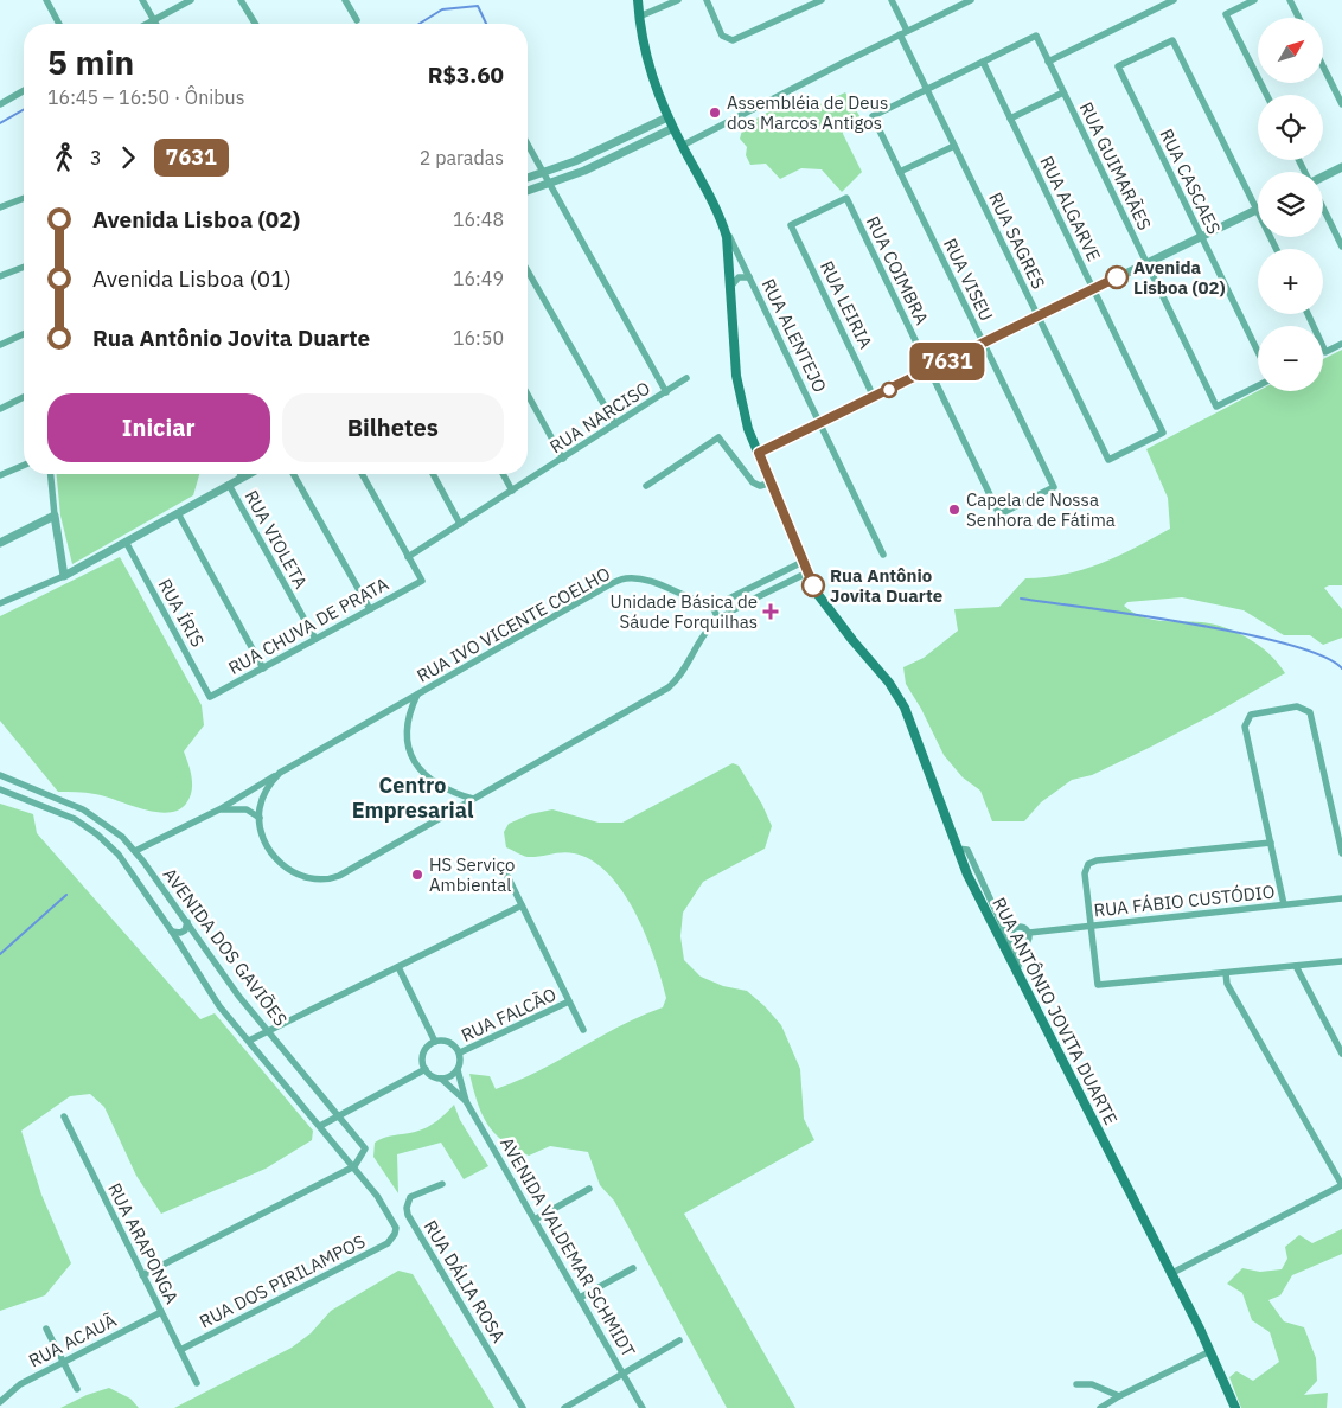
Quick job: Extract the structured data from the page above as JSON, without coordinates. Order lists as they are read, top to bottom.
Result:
{
  "streets": {
    "main road": ["RUA ANTÔNIO JOVITA DUARTE"],
    "street": [
      "RUA GUIMARÃES",
      "RUA CASCAES",
      "RUA ALGARVE",
      "RUA SAGRES",
      "RUA COIMBRA",
      "RUA VISEU",
      "RUA LEIRIA",
      "RUA ALENTEJO",
      "RUA NARCISO",
      "RUA VIOLETA",
      "RUA ÍRIS",
      "RUA IVO VICENTE COELHO",
      "RUA CHUVA DE PRATA",
      "RUA FÁBIO CUSTÓDIO",
      "AVENIDA DOS GAVIÕES",
      "RUA FALCÃO",
      "RUA ARAPONGA",
      "AVENIDA VALDEMAR SCHMIDT",
      "RUA DOS PIRILAMPOS",
      "RUA DÁLIA ROSA",
      "RUA ACAUÃ"
    ]
  },
  "crossings": [
    ["RUA GUIMARÃES", "RUA ALGARVE"],
    ["RUA ALGARVE", "RUA SAGRES"],
    ["RUA SAGRES", "RUA VISEU"],
    ["RUA COIMBRA", "RUA VISEU"],
    ["RUA COIMBRA", "RUA LEIRIA"],
    ["RUA ALENTEJO", "RUA ANTÔNIO JOVITA DUARTE"],
    ["RUA NARCISO", "RUA CHUVA DE PRATA"],
    ["RUA VIOLETA", "RUA CHUVA DE PRATA"],
    ["RUA ÍRIS", "RUA CHUVA DE PRATA"],
    ["RUA IVO VICENTE COELHO", "AVENIDA DOS GAVIÕES"],
    ["AVENIDA DOS GAVIÕES", "RUA DOS PIRILAMPOS"],
    ["RUA ARAPONGA", "RUA DOS PIRILAMPOS"],
    ["RUA ARAPONGA", "RUA ACAUÃ"]
  ],
  "districts": ["Centro Empresarial"],
  "places": {
    "other": [
      "Assembléia de Deus dos Marcos Antigos",
      "Avenida Lisboa (02)",
      "Capela de Nossa Senhora de Fátima",
      "Rua Antônio Jovita Duarte",
      "HS Serviço Ambiental"
    ],
    "health": ["Unidade Básica de Sáude Forquilhas"]
  },
  "lines": ["bus line 7631"],
  "north": "top right",
  "page": {
    "on_map": "7631",
    "map_buttons": ["+", "−"],
    "heading": ["5 min", "16:45 – 16:50 · Ônibus", "R$3.60"],
    "legs": ["3", "7631", "2 paradas"],
    "list": [
      {
        "name": "Avenida Lisboa (02)",
        "value": "16:48"
      },
      {
        "name": "Avenida Lisboa (01)",
        "value": "16:49"
      },
      {
        "name": "Rua Antônio Jovita Duarte",
        "value": "16:50"
      }
    ],
    "buttons": ["Iniciar", "Bilhetes"]
  }
}
